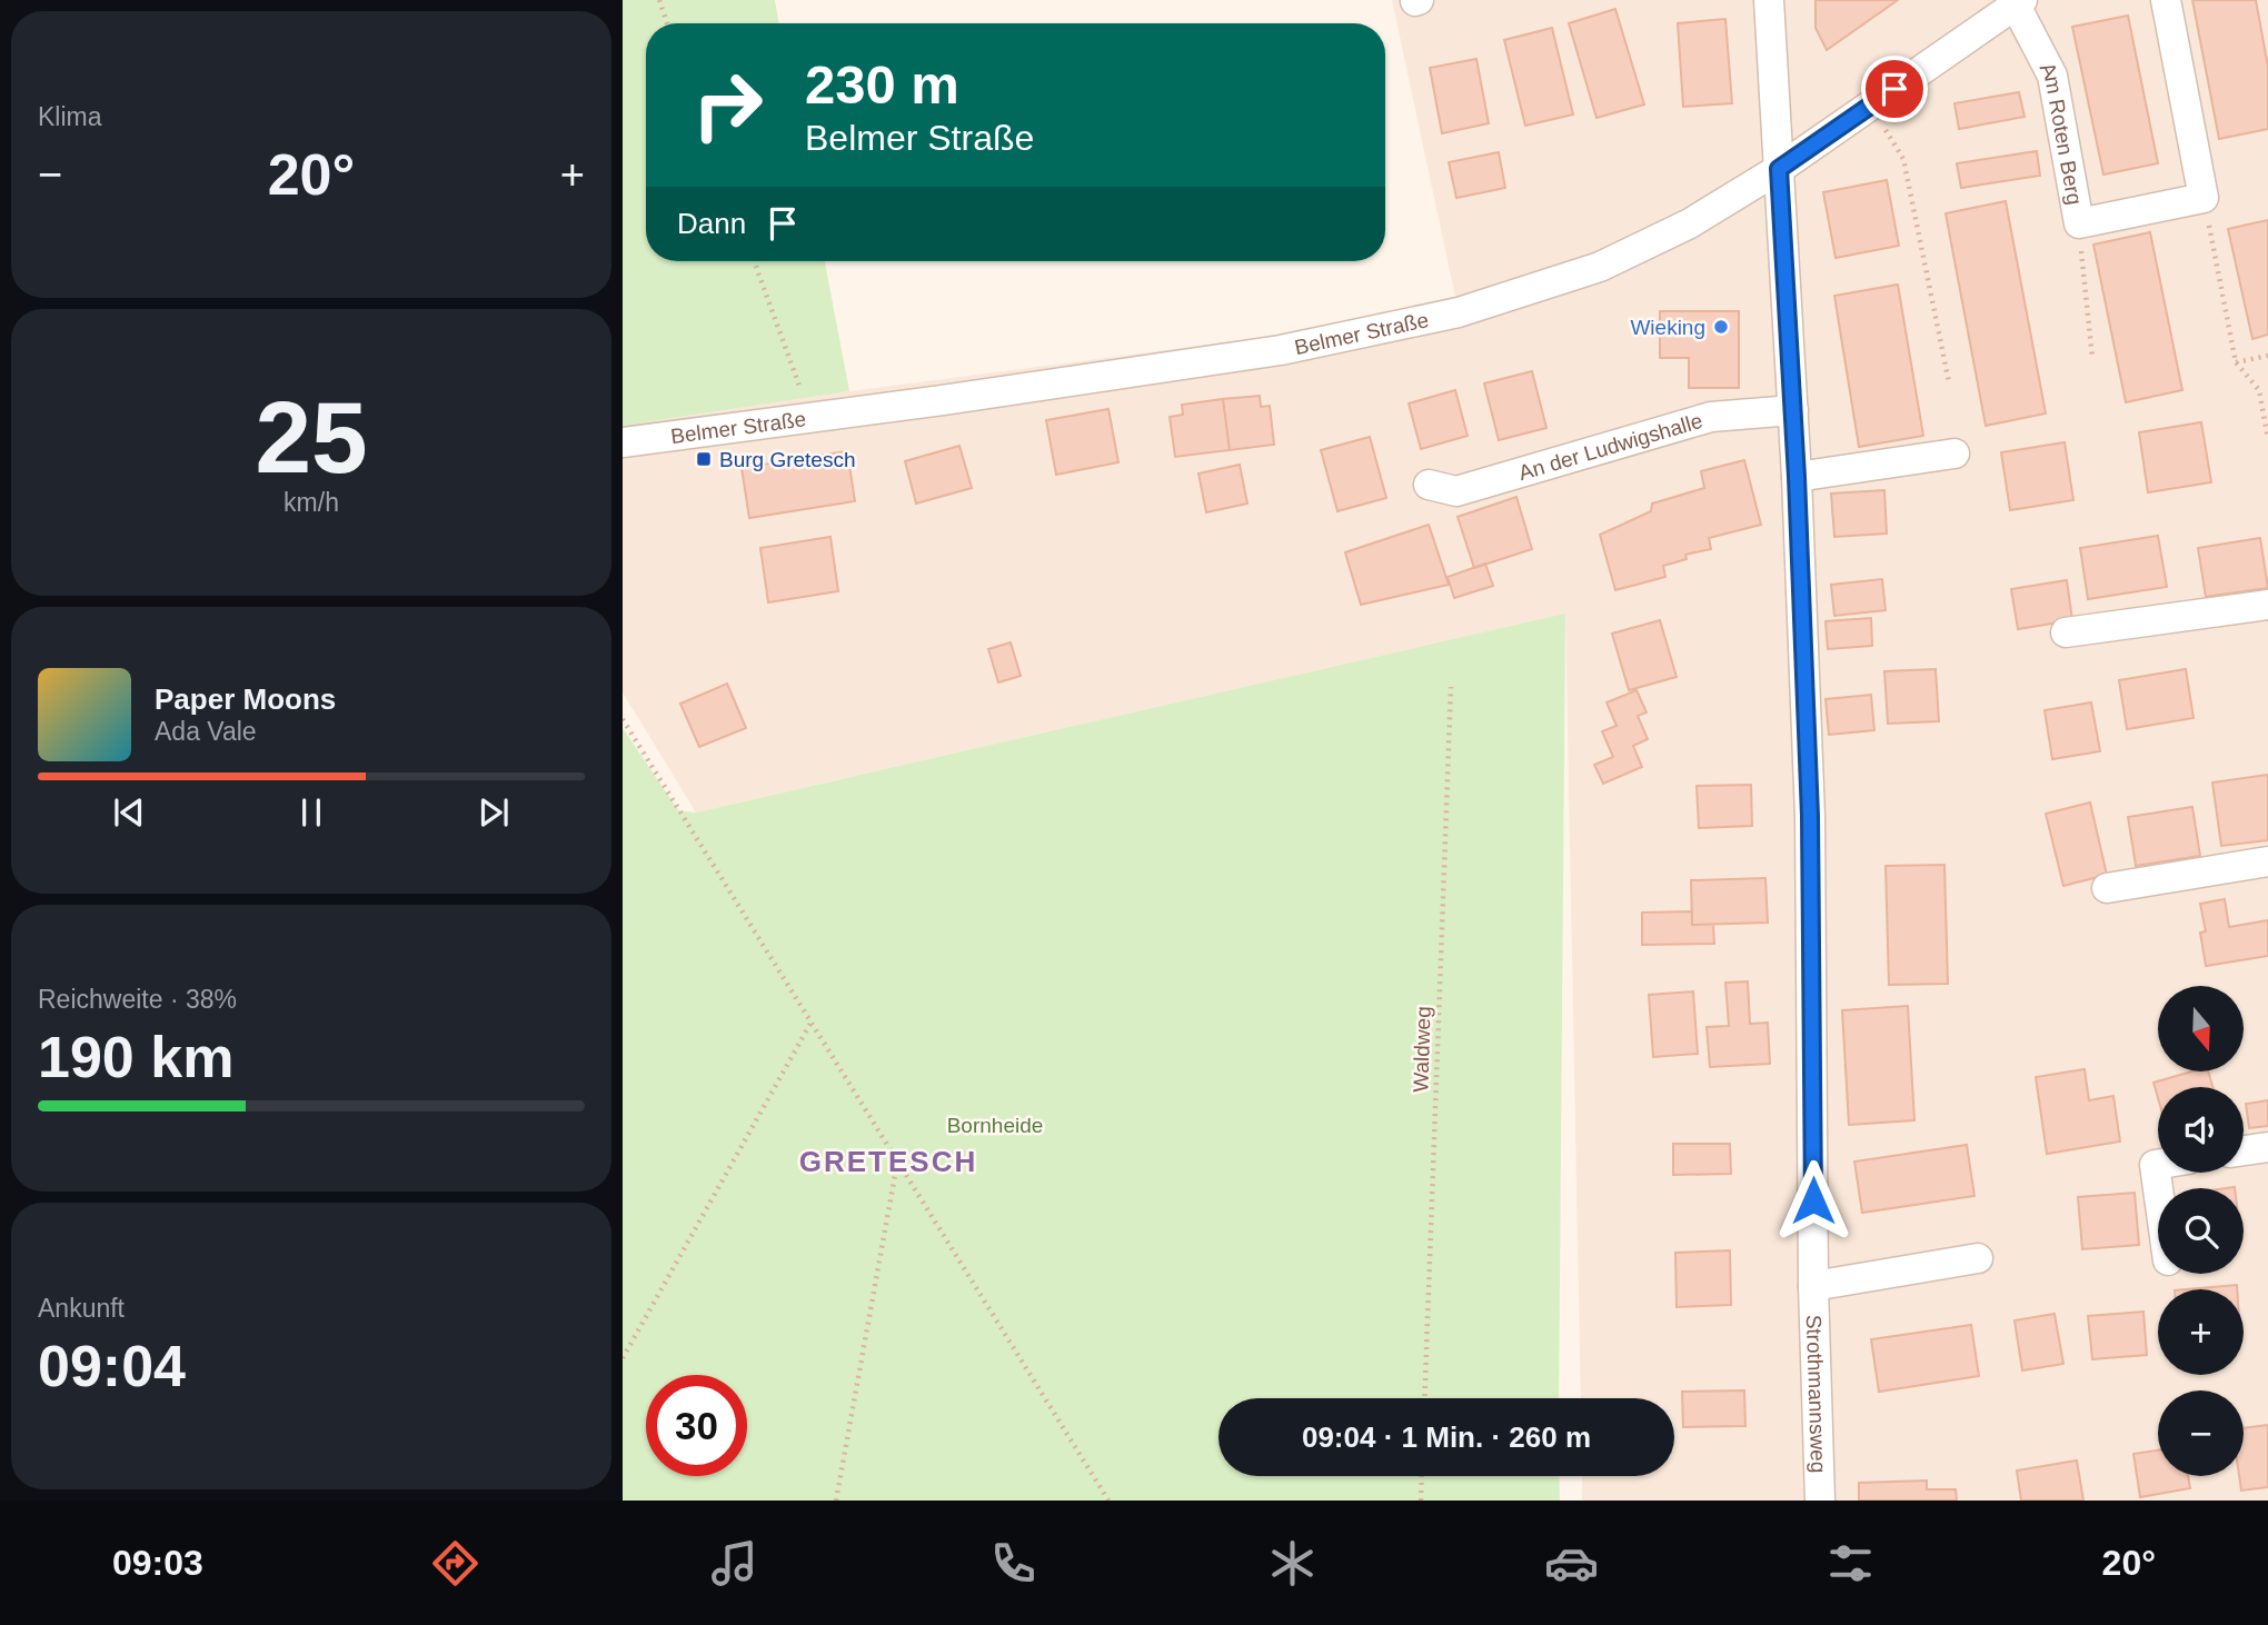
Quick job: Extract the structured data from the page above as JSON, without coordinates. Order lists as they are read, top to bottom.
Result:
{
  "streets": {
    "street": [
      "Am Roten Berg",
      "Belmer Straße",
      "An der Ludwigshalle",
      "Strothmannsweg"
    ],
    "path": ["Waldweg"]
  },
  "crossings": [
    ["Am Roten Berg", "Belmer Straße"],
    ["Belmer Straße", "Strothmannsweg"],
    ["An der Ludwigshalle", "Strothmannsweg"]
  ],
  "districts": ["GRETESCH"],
  "parks": ["Bornheide"],
  "places": {
    "other": ["Wieking"],
    "transit": ["Burg Gretesch"]
  },
  "north": "bottom",
  "page": {
    "tile": [
      "Klima",
      ["25", "km/h"],
      ["Reichweite · 38%", "190 km"],
      ["Ankunft", "09:04"]
    ],
    "turn": ["230 m", "Belmer Straße"],
    "heat": ["−", "20°", "+"],
    "then": "Dann",
    "song": ["Paper Moons", "Ada Vale"],
    "map_buttons": ["+", "−"],
    "limit": "30",
    "trip": "09:04 · 1 Min. · 260 m",
    "tabs": ["09:03", "20°"]
  }
}
